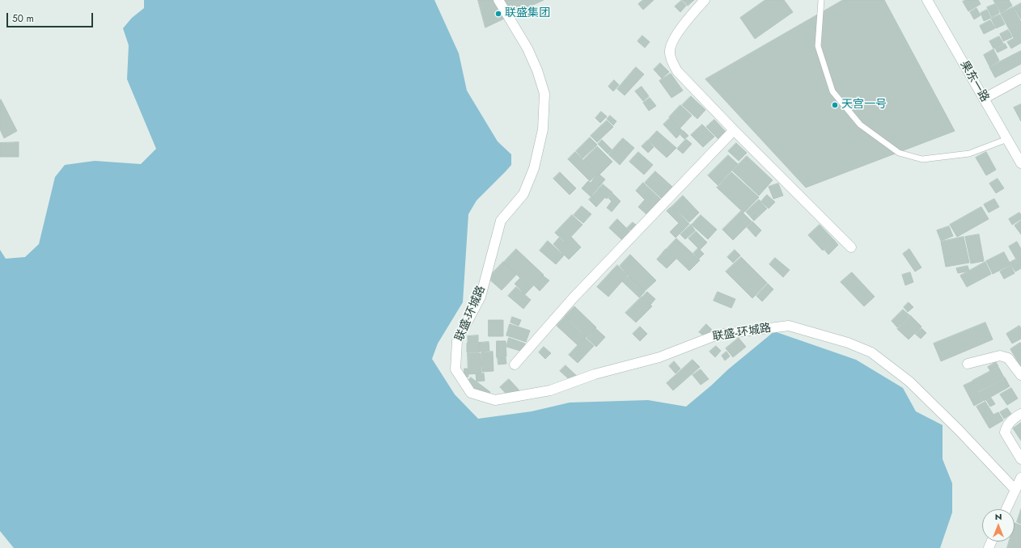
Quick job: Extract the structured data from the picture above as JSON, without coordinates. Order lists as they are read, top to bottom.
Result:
{
  "streets": {
    "street": ["果东一路", "联盛-环城路"]
  },
  "places": ["联盛集团", "天宫一号"],
  "scale_bar": "50 m",
  "north": "top"
}
